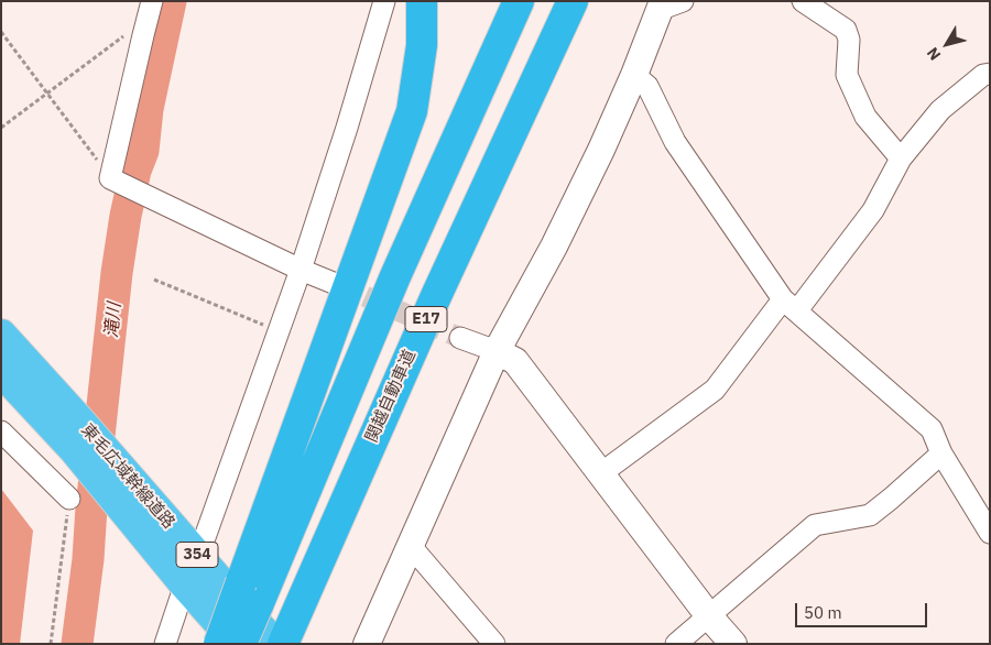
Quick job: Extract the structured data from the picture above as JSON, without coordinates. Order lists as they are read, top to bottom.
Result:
{
  "streets": {
    "highway": [
      "E17",
      "関越自動車道",
      "東毛広域幹線道路",
      "354"
    ]
  },
  "crossings": [
    ["E17", "東毛広域幹線道路"],
    ["関越自動車道", "東毛広域幹線道路"]
  ],
  "water": ["滝川"],
  "scale_bar": "50 m",
  "north": "bottom left"
}
